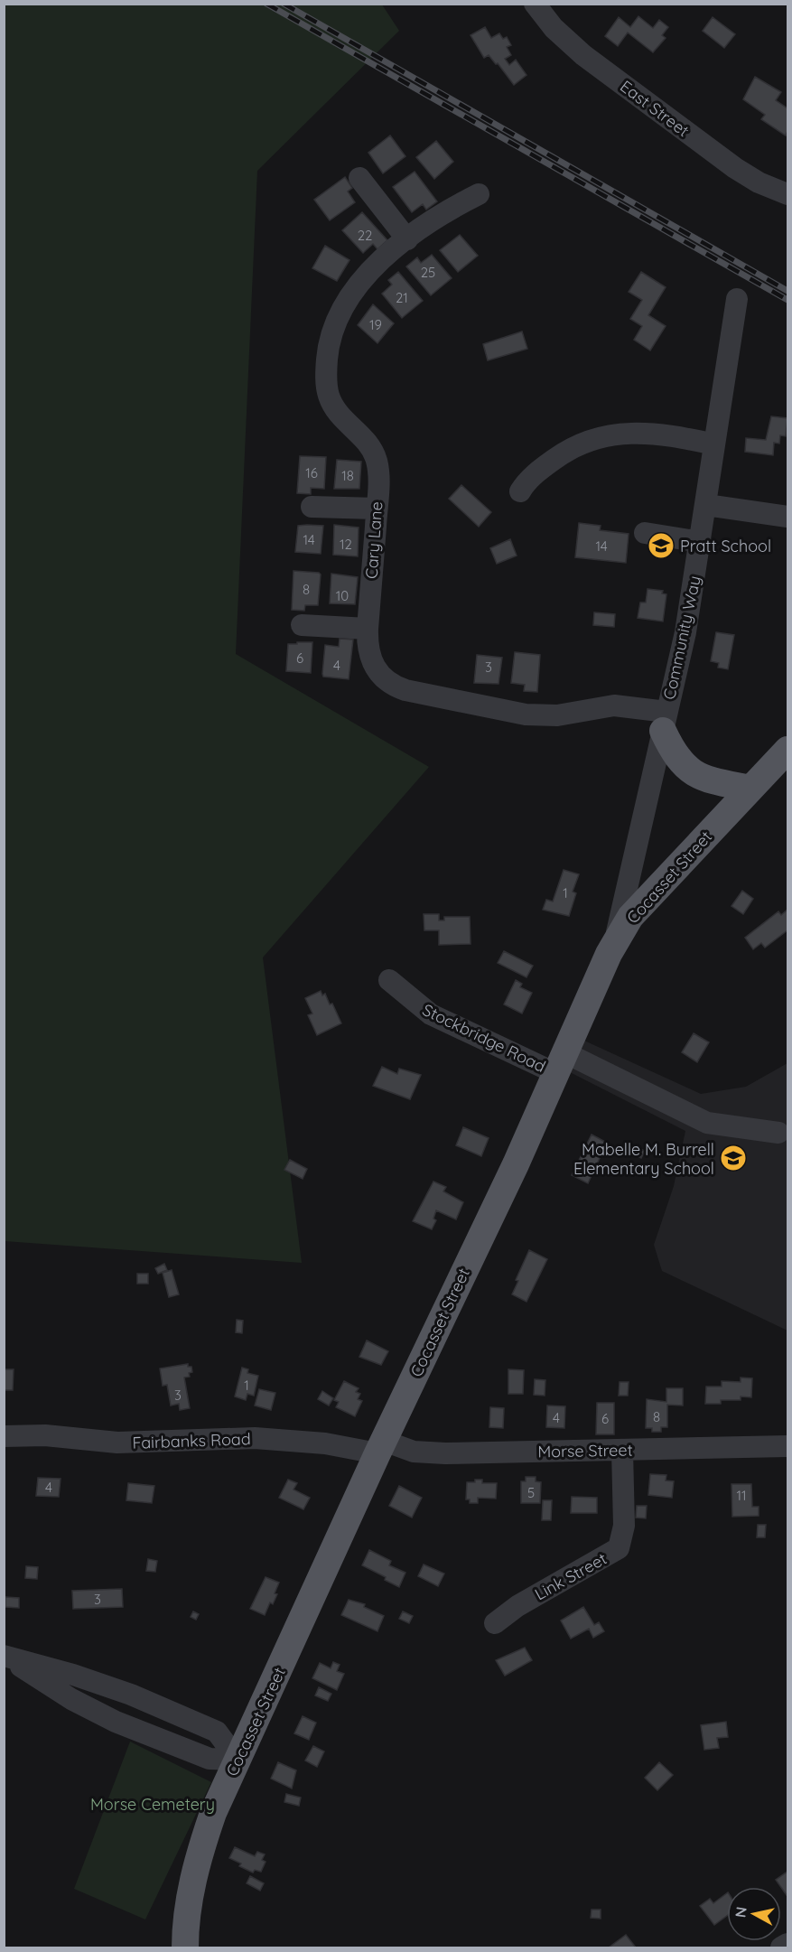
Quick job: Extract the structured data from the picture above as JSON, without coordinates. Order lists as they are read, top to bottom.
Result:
{
  "streets": {
    "main road": ["Cocasset Street"],
    "street": [
      "East Street",
      "Cary Lane",
      "Community Way",
      "Stockbridge Road",
      "Fairbanks Road",
      "Morse Street",
      "Link Street"
    ]
  },
  "crossings": [
    ["Cary Lane", "Community Way"],
    ["Community Way", "Cocasset Street"],
    ["Cocasset Street", "Stockbridge Road"],
    ["Cocasset Street", "Fairbanks Road"],
    ["Cocasset Street", "Morse Street"],
    ["Fairbanks Road", "Morse Street"],
    ["Morse Street", "Link Street"]
  ],
  "parks": ["Morse Cemetery"],
  "places": {
    "school or university": ["Pratt School", "Mabelle M. Burrell Elementary School"]
  },
  "house_numbers": [
    "22",
    "25",
    "21",
    "19",
    "16",
    "18",
    "14",
    "12",
    "14",
    "8",
    "10",
    "6",
    "4",
    "3",
    "1",
    "1",
    "3",
    "8",
    "4",
    "6",
    "4",
    "5",
    "11",
    "3"
  ],
  "north": "left"
}
